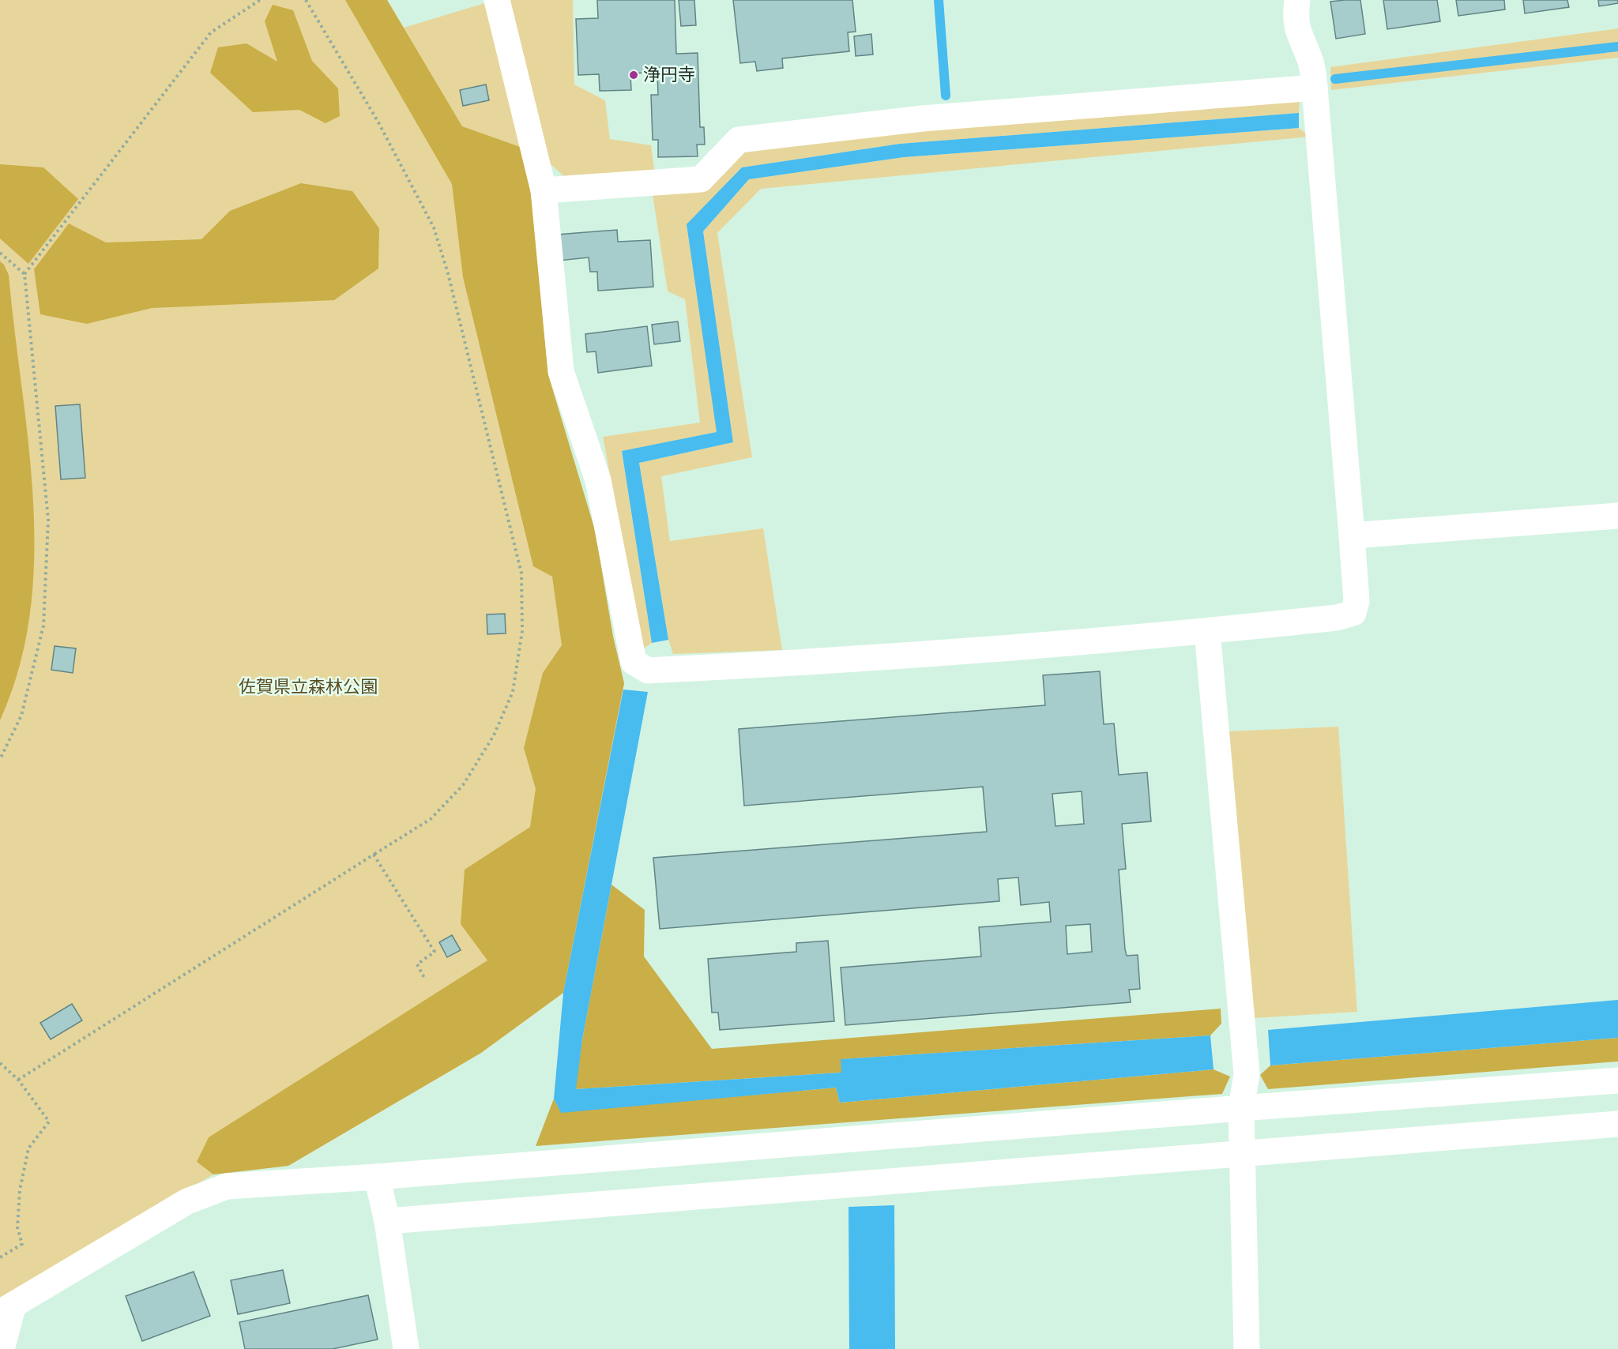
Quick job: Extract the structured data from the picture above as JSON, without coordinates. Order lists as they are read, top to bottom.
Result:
{
  "parks": ["佐賀県立森林公園"],
  "places": ["浄円寺"]
}
